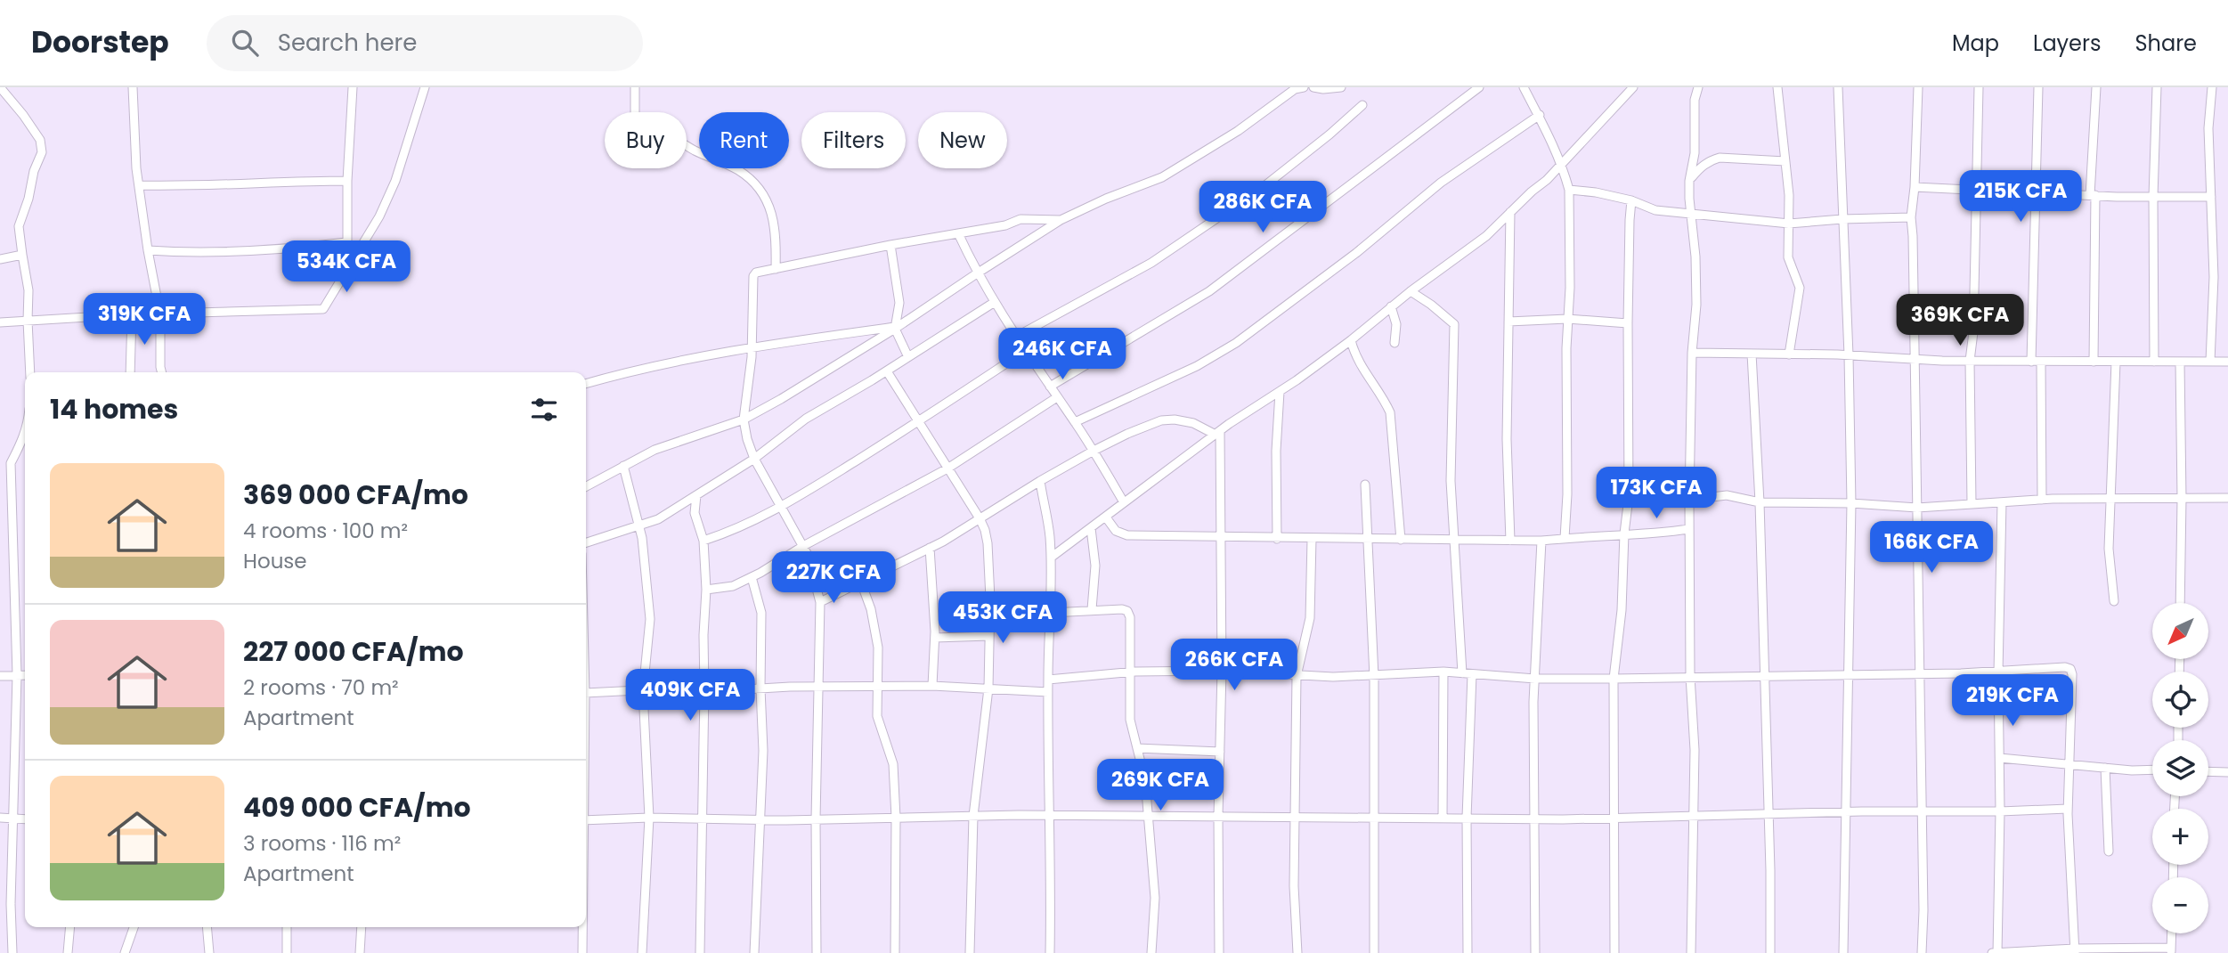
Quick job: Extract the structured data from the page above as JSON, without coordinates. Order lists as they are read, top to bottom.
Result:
{
  "north": "bottom left",
  "page": {
    "header": "Doorstep",
    "search": "Search here",
    "nav": ["Map", "Layers", "Share"],
    "chip": [
      "Buy",
      "Rent",
      "Filters",
      "New"
    ],
    "price": [
      "215K CFA",
      "286K CFA",
      "534K CFA",
      "319K CFA",
      "369K CFA",
      "246K CFA",
      "173K CFA",
      "166K CFA",
      "227K CFA",
      "453K CFA",
      "266K CFA",
      "409K CFA",
      "219K CFA",
      "269K CFA"
    ],
    "heading": "14 homes",
    "list": [
      {
        "name": "369 000 CFA/mo",
        "note": "4 rooms · 100 m² · House"
      },
      {
        "name": "227 000 CFA/mo",
        "note": "2 rooms · 70 m² · Apartment"
      },
      {
        "name": "409 000 CFA/mo",
        "note": "3 rooms · 116 m² · Apartment"
      }
    ],
    "map_buttons": ["+", "−"]
  }
}
